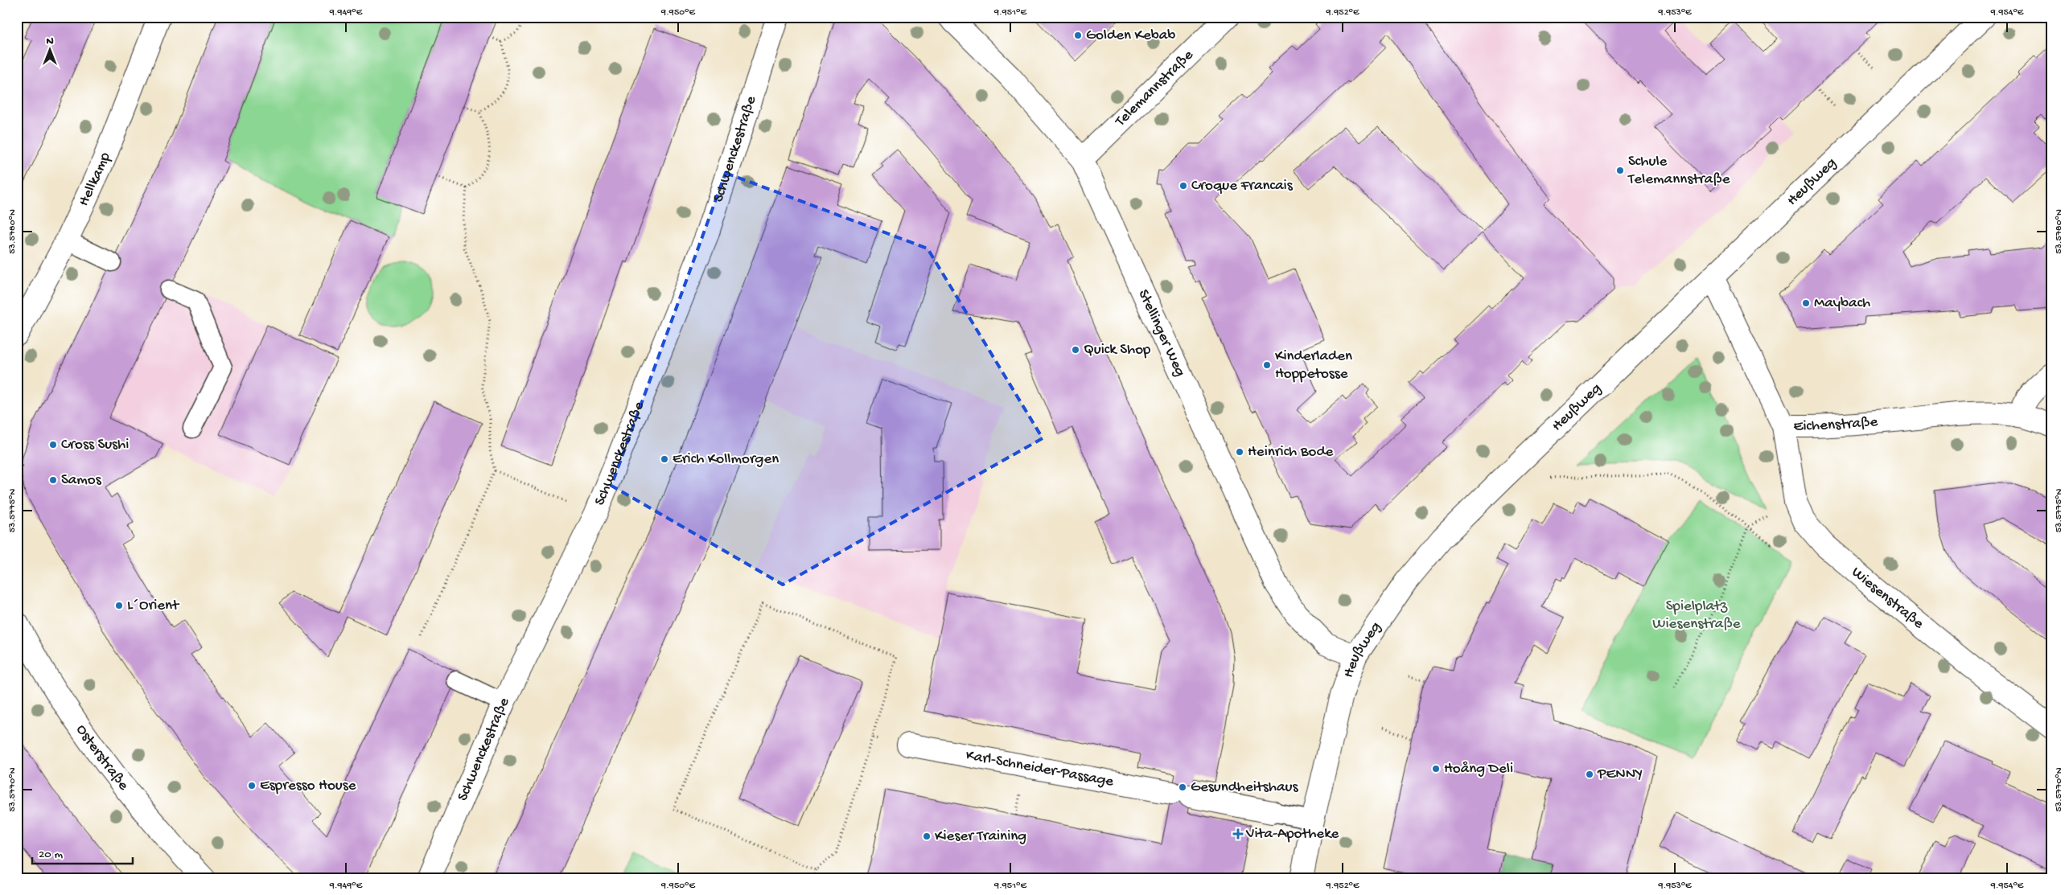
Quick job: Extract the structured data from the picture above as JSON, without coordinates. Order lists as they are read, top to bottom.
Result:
{
  "streets": {
    "street": [
      "Telemannstraße",
      "Schwenckestraße",
      "Hellkamp",
      "Heußweg",
      "Stellinger Weg",
      "Eichenstraße",
      "Wiesenstraße",
      "Osterstraße",
      "Karl-Schneider-Passage"
    ]
  },
  "crossings": [
    ["Telemannstraße", "Stellinger Weg"],
    ["Heußweg", "Stellinger Weg"],
    ["Heußweg", "Eichenstraße"],
    ["Heußweg", "Karl-Schneider-Passage"],
    ["Eichenstraße", "Wiesenstraße"]
  ],
  "parks": ["Spielplatz Wiesenstraße"],
  "places": {
    "other": [
      "Golden Kebab",
      "Schule Telemannstraße",
      "Croque Francais",
      "Maybach",
      "Quick Shop",
      "Kinderladen Hoppetosse",
      "Cross Sushi",
      "Heinrich Bode",
      "Erich Kollmorgen",
      "Samos",
      "L´Orient",
      "Hoång Deli",
      "PENNY",
      "Espresso House",
      "Gesundheitshaus",
      "Kieser Training"
    ],
    "health": ["Vita-Apotheke"]
  },
  "scale_bar": "20 m",
  "north": "top",
  "coordinates": [
    "9.949°E",
    "9.950°E",
    "9.951°E",
    "9.952°E",
    "9.953°E",
    "9.954°E",
    "53.5780°N",
    "53.5775°N",
    "53.5770°N"
  ]
}
